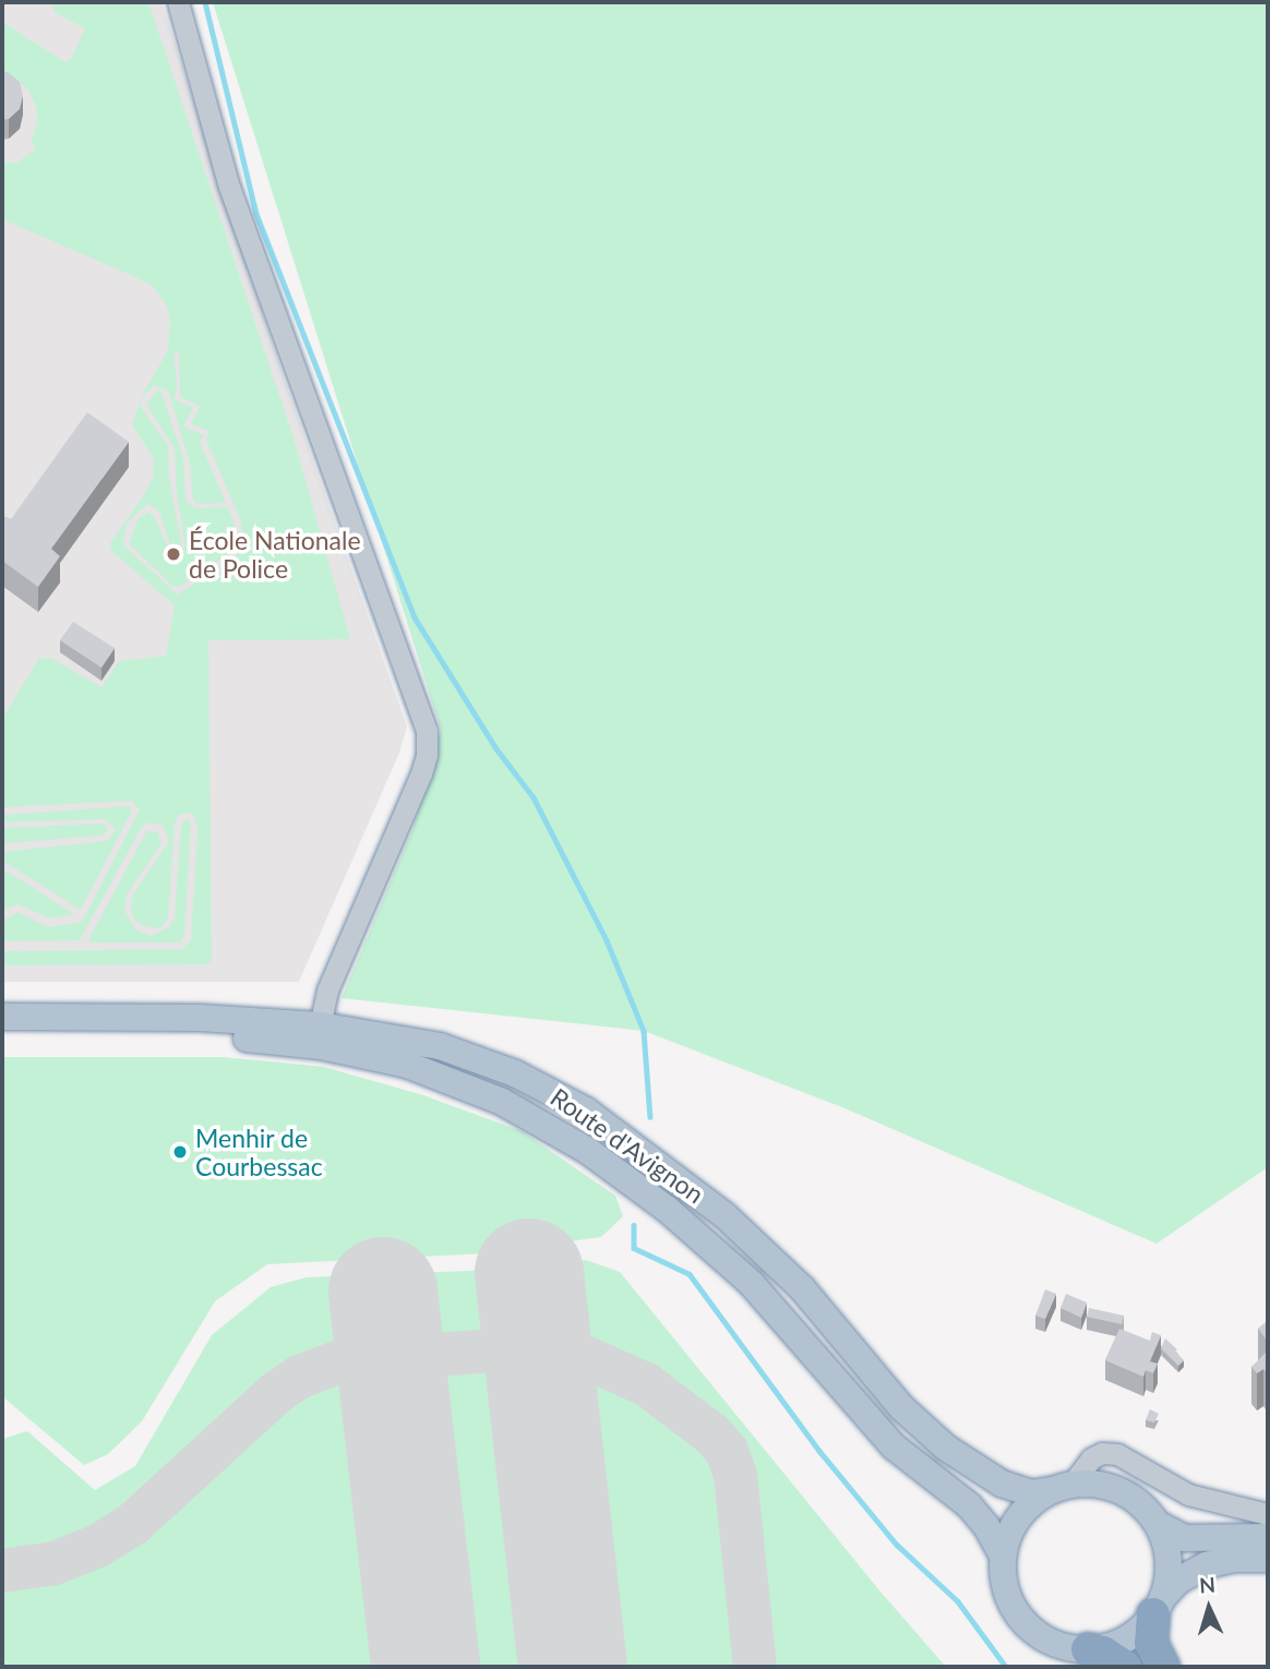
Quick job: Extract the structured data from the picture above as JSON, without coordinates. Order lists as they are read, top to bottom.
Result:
{
  "streets": {
    "main road": ["Route d'Avignon"]
  },
  "places": ["École Nationale de Police", "Menhir de Courbessac"],
  "north": "top"
}
